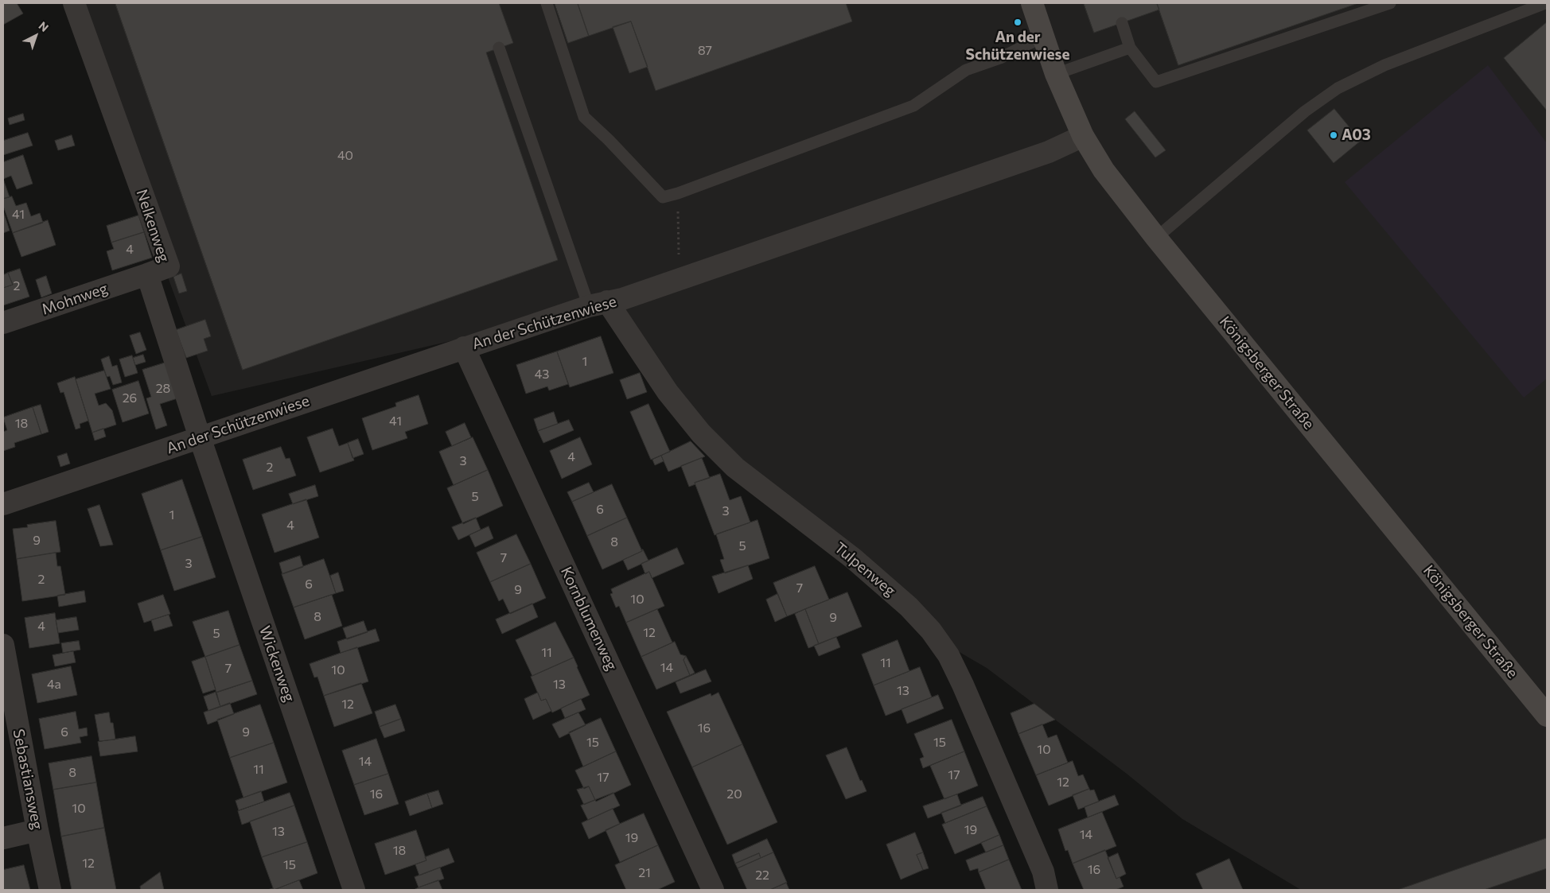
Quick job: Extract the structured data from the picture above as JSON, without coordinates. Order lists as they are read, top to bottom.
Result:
{
  "streets": {
    "main road": ["Königsberger Straße"],
    "street": [
      "Nelkenweg",
      "Mohnweg",
      "An der Schützenwiese",
      "Tulpenweg",
      "Kornblumenweg",
      "Wickenweg",
      "Sebastiansweg"
    ]
  },
  "crossings": [
    ["Nelkenweg", "Mohnweg"],
    ["Nelkenweg", "An der Schützenwiese"],
    ["Nelkenweg", "Wickenweg"],
    ["An der Schützenwiese", "Königsberger Straße"],
    ["An der Schützenwiese", "Tulpenweg"],
    ["An der Schützenwiese", "Kornblumenweg"],
    ["An der Schützenwiese", "Wickenweg"]
  ],
  "places": ["An der Schützenwiese", "A03"],
  "house_numbers": [
    "87",
    "40",
    "41",
    "4",
    "2",
    "1",
    "43",
    "28",
    "26",
    "41",
    "18",
    "4",
    "3",
    "2",
    "5",
    "6",
    "3",
    "1",
    "4",
    "9",
    "8",
    "5",
    "7",
    "3",
    "2",
    "6",
    "7",
    "9",
    "10",
    "8",
    "9",
    "4",
    "12",
    "5",
    "11",
    "11",
    "14",
    "7",
    "10",
    "4a",
    "13",
    "13",
    "12",
    "16",
    "6",
    "9",
    "15",
    "15",
    "10",
    "14",
    "11",
    "8",
    "17",
    "17",
    "12",
    "16",
    "20",
    "10",
    "19",
    "13",
    "14",
    "19",
    "18",
    "12",
    "15",
    "16",
    "21",
    "22"
  ],
  "north": "top right"
}
